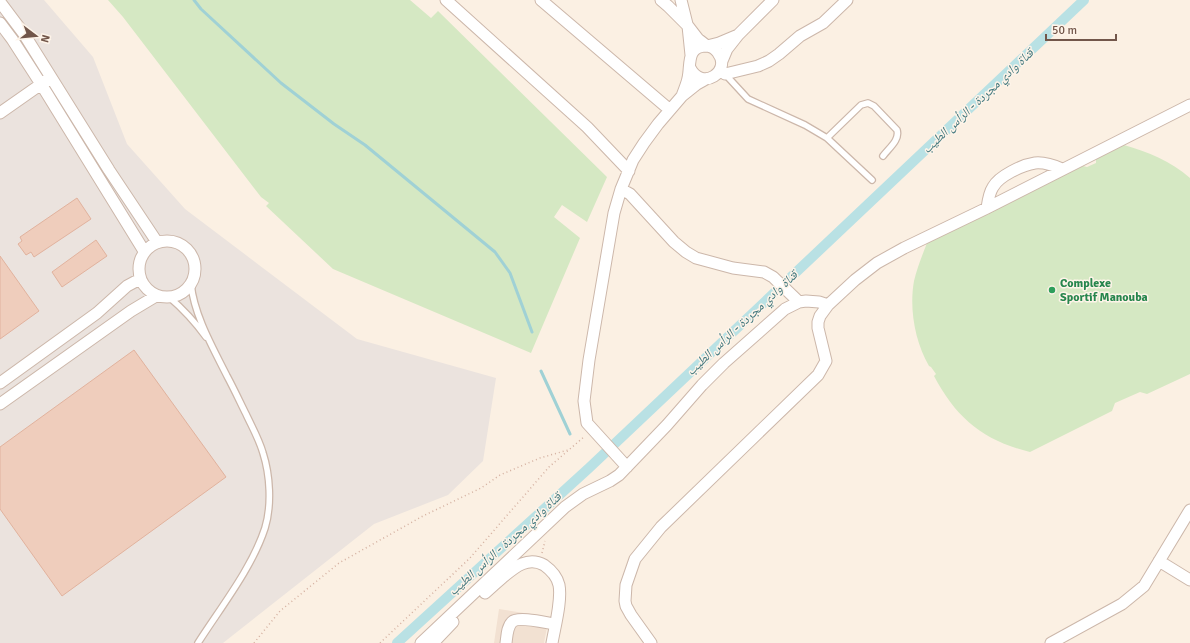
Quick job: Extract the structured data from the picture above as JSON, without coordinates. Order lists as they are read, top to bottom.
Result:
{
  "water": ["قناة وادي مجردة - الرأس الطيب"],
  "places": ["Complexe Sportif Manouba"],
  "scale_bar": "50 m",
  "north": "right"
}
